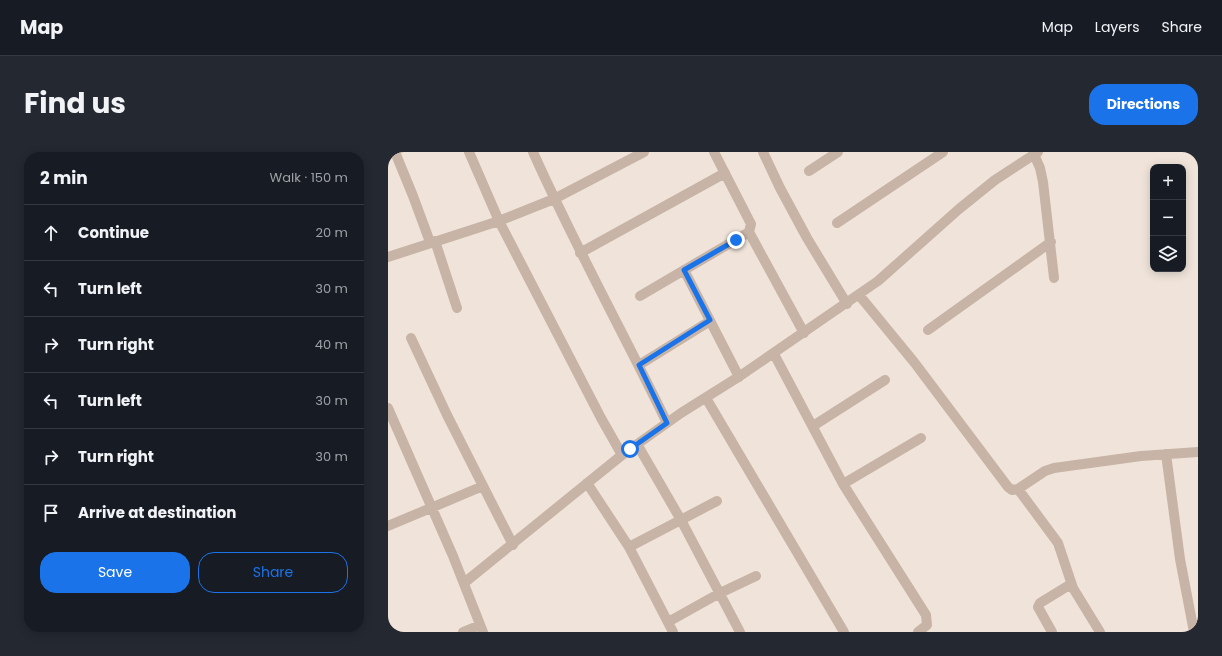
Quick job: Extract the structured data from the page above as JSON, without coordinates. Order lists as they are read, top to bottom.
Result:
{
  "page": {
    "header": "Map",
    "nav": ["Map", "Layers", "Share"],
    "title": "Find us",
    "buttons": [
      "Directions",
      ["Save", "Share"]
    ],
    "heading": ["2 min", "Walk · 150 m"],
    "map_buttons": ["+", "−"],
    "list": [
      ["Continue", "20 m"],
      ["Turn left", "30 m"],
      ["Turn right", "40 m"],
      ["Turn left", "30 m"],
      ["Turn right", "30 m"],
      "Arrive at destination"
    ]
  }
}
